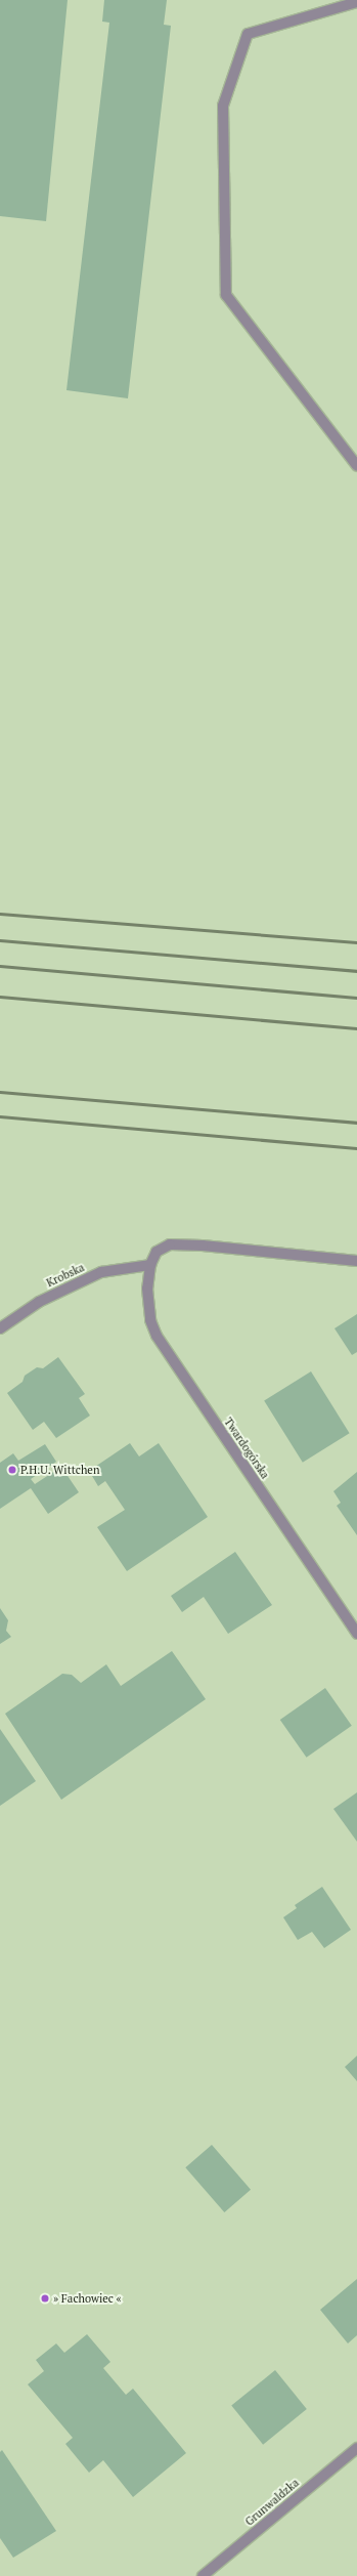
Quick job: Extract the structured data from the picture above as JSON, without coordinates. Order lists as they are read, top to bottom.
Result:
{
  "streets": {
    "street": ["Krobska", "Twardogórska", "Grunwaldzka"]
  },
  "crossings": [
    ["Krobska", "Twardogórska"]
  ],
  "places": ["P.H.U. Wittchen", "» Fachowiec «"]
}
